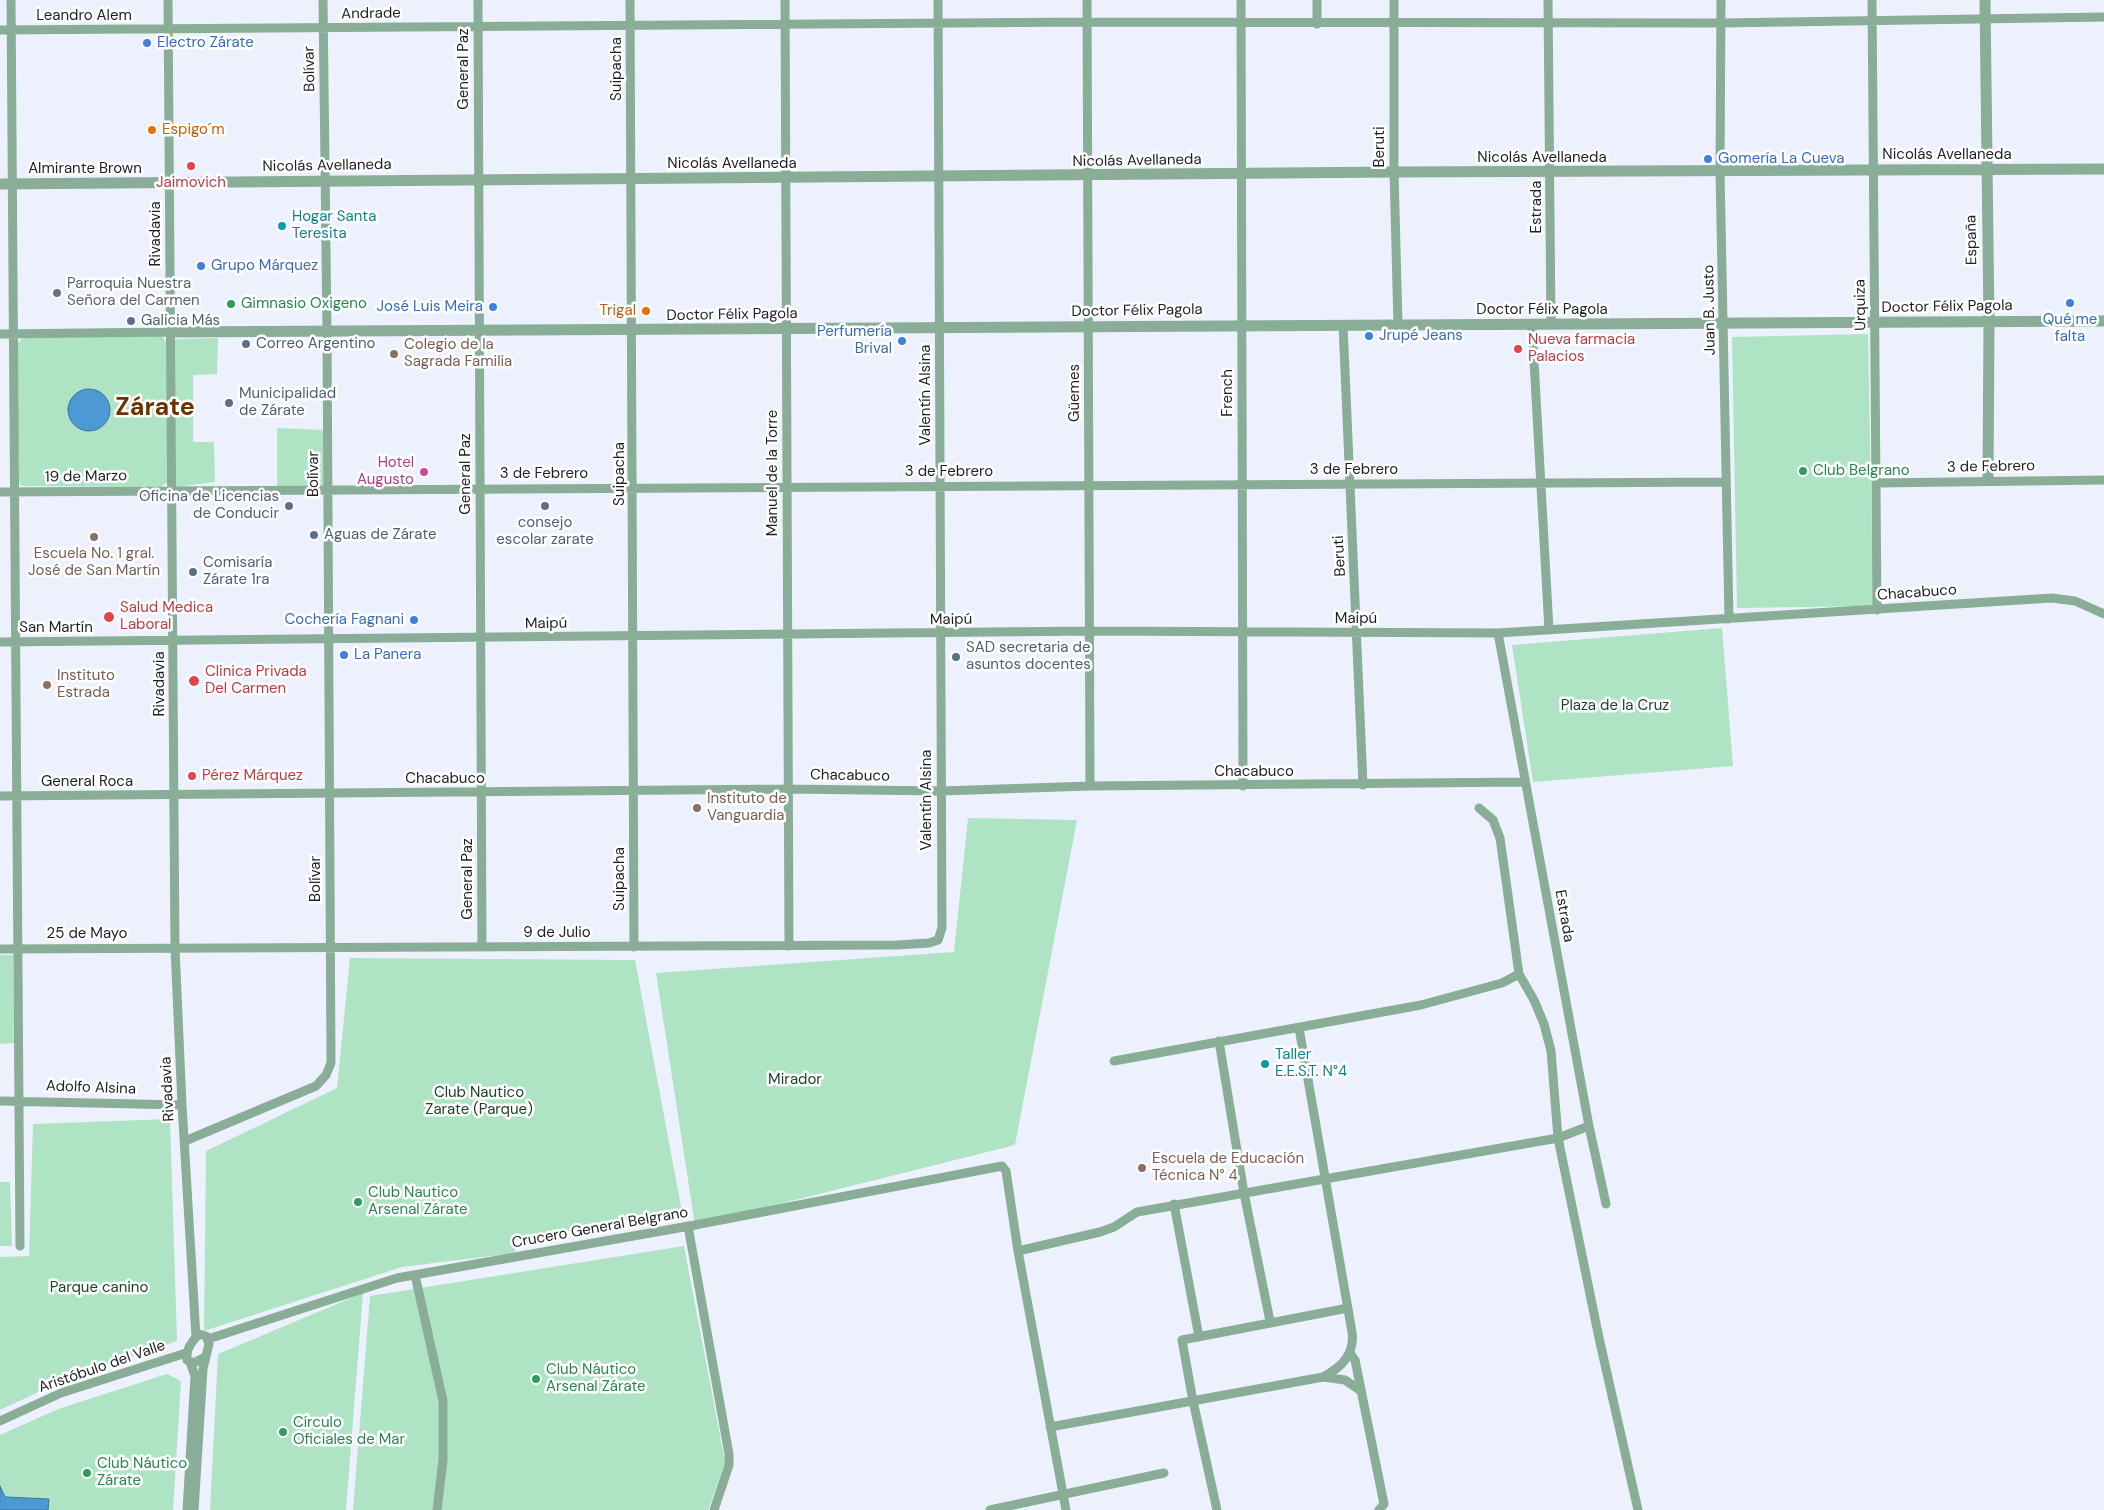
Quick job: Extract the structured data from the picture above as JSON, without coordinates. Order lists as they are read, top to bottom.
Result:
{
  "streets": {
    "street": [
      "Andrade",
      "Leandro Alem",
      "Bolívar",
      "General Paz",
      "Suipacha",
      "Beruti",
      "Nicolás Avellaneda",
      "Almirante Brown",
      "Estrada",
      "Rivadavia",
      "España",
      "Urquiza",
      "Doctor Félix Pagola",
      "Juan B. Justo",
      "Güemes",
      "French",
      "Valentín Alsina",
      "3 de Febrero",
      "Manuel de la Torre",
      "19 de Marzo",
      "Chacabuco",
      "Maipú",
      "San Martín",
      "General Roca",
      "9 de Julio",
      "25 de Mayo",
      "Adolfo Alsina",
      "Crucero General Belgrano",
      "Aristóbulo del Valle"
    ]
  },
  "crossings": [
    ["Andrade", "Leandro Alem"],
    ["Andrade", "Bolívar"],
    ["Andrade", "General Paz"],
    ["Andrade", "Suipacha"],
    ["Andrade", "Beruti"],
    ["Andrade", "Estrada"],
    ["Andrade", "Rivadavia"],
    ["Andrade", "España"],
    ["Andrade", "Urquiza"],
    ["Andrade", "Juan B. Justo"],
    ["Andrade", "Güemes"],
    ["Andrade", "French"],
    ["Andrade", "Valentín Alsina"],
    ["Andrade", "Manuel de la Torre"],
    ["Leandro Alem", "Rivadavia"],
    ["Bolívar", "Nicolás Avellaneda"],
    ["Bolívar", "Rivadavia"],
    ["Bolívar", "Doctor Félix Pagola"],
    ["Bolívar", "3 de Febrero"],
    ["Bolívar", "Chacabuco"],
    ["Bolívar", "Maipú"],
    ["Bolívar", "9 de Julio"],
    ["General Paz", "Nicolás Avellaneda"],
    ["General Paz", "Doctor Félix Pagola"],
    ["General Paz", "3 de Febrero"],
    ["General Paz", "Chacabuco"],
    ["General Paz", "Maipú"],
    ["General Paz", "9 de Julio"],
    ["Suipacha", "Nicolás Avellaneda"],
    ["Suipacha", "Doctor Félix Pagola"],
    ["Suipacha", "3 de Febrero"],
    ["Suipacha", "Chacabuco"],
    ["Suipacha", "Maipú"],
    ["Suipacha", "9 de Julio"],
    ["Beruti", "Nicolás Avellaneda"],
    ["Beruti", "Doctor Félix Pagola"],
    ["Beruti", "3 de Febrero"],
    ["Beruti", "Chacabuco"],
    ["Beruti", "Maipú"],
    ["Nicolás Avellaneda", "Almirante Brown"],
    ["Nicolás Avellaneda", "Estrada"],
    ["Nicolás Avellaneda", "Rivadavia"],
    ["Nicolás Avellaneda", "España"],
    ["Nicolás Avellaneda", "Urquiza"],
    ["Nicolás Avellaneda", "Juan B. Justo"],
    ["Nicolás Avellaneda", "Güemes"],
    ["Nicolás Avellaneda", "French"],
    ["Nicolás Avellaneda", "Valentín Alsina"],
    ["Nicolás Avellaneda", "Manuel de la Torre"],
    ["Almirante Brown", "Rivadavia"],
    ["Estrada", "Doctor Félix Pagola"],
    ["Estrada", "Chacabuco"],
    ["Estrada", "Maipú"],
    ["Rivadavia", "Doctor Félix Pagola"],
    ["Rivadavia", "3 de Febrero"],
    ["Rivadavia", "19 de Marzo"],
    ["Rivadavia", "Chacabuco"],
    ["Rivadavia", "Maipú"],
    ["Rivadavia", "San Martín"],
    ["Rivadavia", "General Roca"],
    ["Rivadavia", "9 de Julio"],
    ["Rivadavia", "25 de Mayo"],
    ["Rivadavia", "Adolfo Alsina"],
    ["España", "Doctor Félix Pagola"],
    ["España", "3 de Febrero"],
    ["Urquiza", "Doctor Félix Pagola"],
    ["Urquiza", "3 de Febrero"],
    ["Urquiza", "Chacabuco"],
    ["Doctor Félix Pagola", "Juan B. Justo"],
    ["Doctor Félix Pagola", "Güemes"],
    ["Doctor Félix Pagola", "French"],
    ["Doctor Félix Pagola", "Valentín Alsina"],
    ["Doctor Félix Pagola", "Manuel de la Torre"],
    ["Juan B. Justo", "3 de Febrero"],
    ["Juan B. Justo", "Chacabuco"],
    ["Juan B. Justo", "Maipú"],
    ["Güemes", "3 de Febrero"],
    ["Güemes", "Chacabuco"],
    ["Güemes", "Maipú"],
    ["French", "3 de Febrero"],
    ["French", "Chacabuco"],
    ["French", "Maipú"],
    ["Valentín Alsina", "3 de Febrero"],
    ["Valentín Alsina", "Chacabuco"],
    ["Valentín Alsina", "Maipú"],
    ["Valentín Alsina", "9 de Julio"],
    ["3 de Febrero", "Manuel de la Torre"],
    ["3 de Febrero", "19 de Marzo"],
    ["Manuel de la Torre", "Chacabuco"],
    ["Manuel de la Torre", "Maipú"],
    ["Manuel de la Torre", "9 de Julio"],
    ["Chacabuco", "Maipú"],
    ["Chacabuco", "General Roca"],
    ["Maipú", "San Martín"],
    ["9 de Julio", "25 de Mayo"]
  ],
  "districts": ["Zárate"],
  "parks": [
    "Plaza de la Cruz",
    "Mirador",
    "Club Nautico Zarate (Parque)",
    "Parque canino"
  ],
  "places": [
    "Electro Zárate",
    "Espigo´m",
    "Gomería La Cueva",
    "Jaimovich",
    "Hogar Santa Teresita",
    "Grupo Márquez",
    "Parroquia Nuestra Señora del Carmen",
    "Qué me falta",
    "Gimnasio Oxigeno",
    "José Luis Meira",
    "Trigal",
    "Galicia Más",
    "Jrupé Jeans",
    "Perfumería Brival",
    "Correo Argentino",
    "Nueva farmacia Palacios",
    "Colegio de la Sagrada Familia",
    "Municipalidad de Zárate",
    "Club Belgrano",
    "Hotel Augusto",
    "Oficina de Licencias de Conducir",
    "consejo escolar zarate",
    "Aguas de Zárate",
    "Escuela No. 1 gral. José de San Martín",
    "Comisaría Zárate 1ra",
    "Salud Medica Laboral",
    "Cochería Fagnani",
    "La Panera",
    "SAD secretaria de asuntos docentes",
    "Clinica Privada Del Carmen",
    "Instituto Estrada",
    "Pérez Márquez",
    "Instituto de Vanguardia",
    "Taller E.E.S.T. N°4",
    "Escuela de Educación Técnica N° 4",
    "Club Nautico Arsenal Zárate",
    "Club Náutico Arsenal Zárate",
    "Círculo Oficiales de Mar",
    "Club Náutico Zárate"
  ]
}
